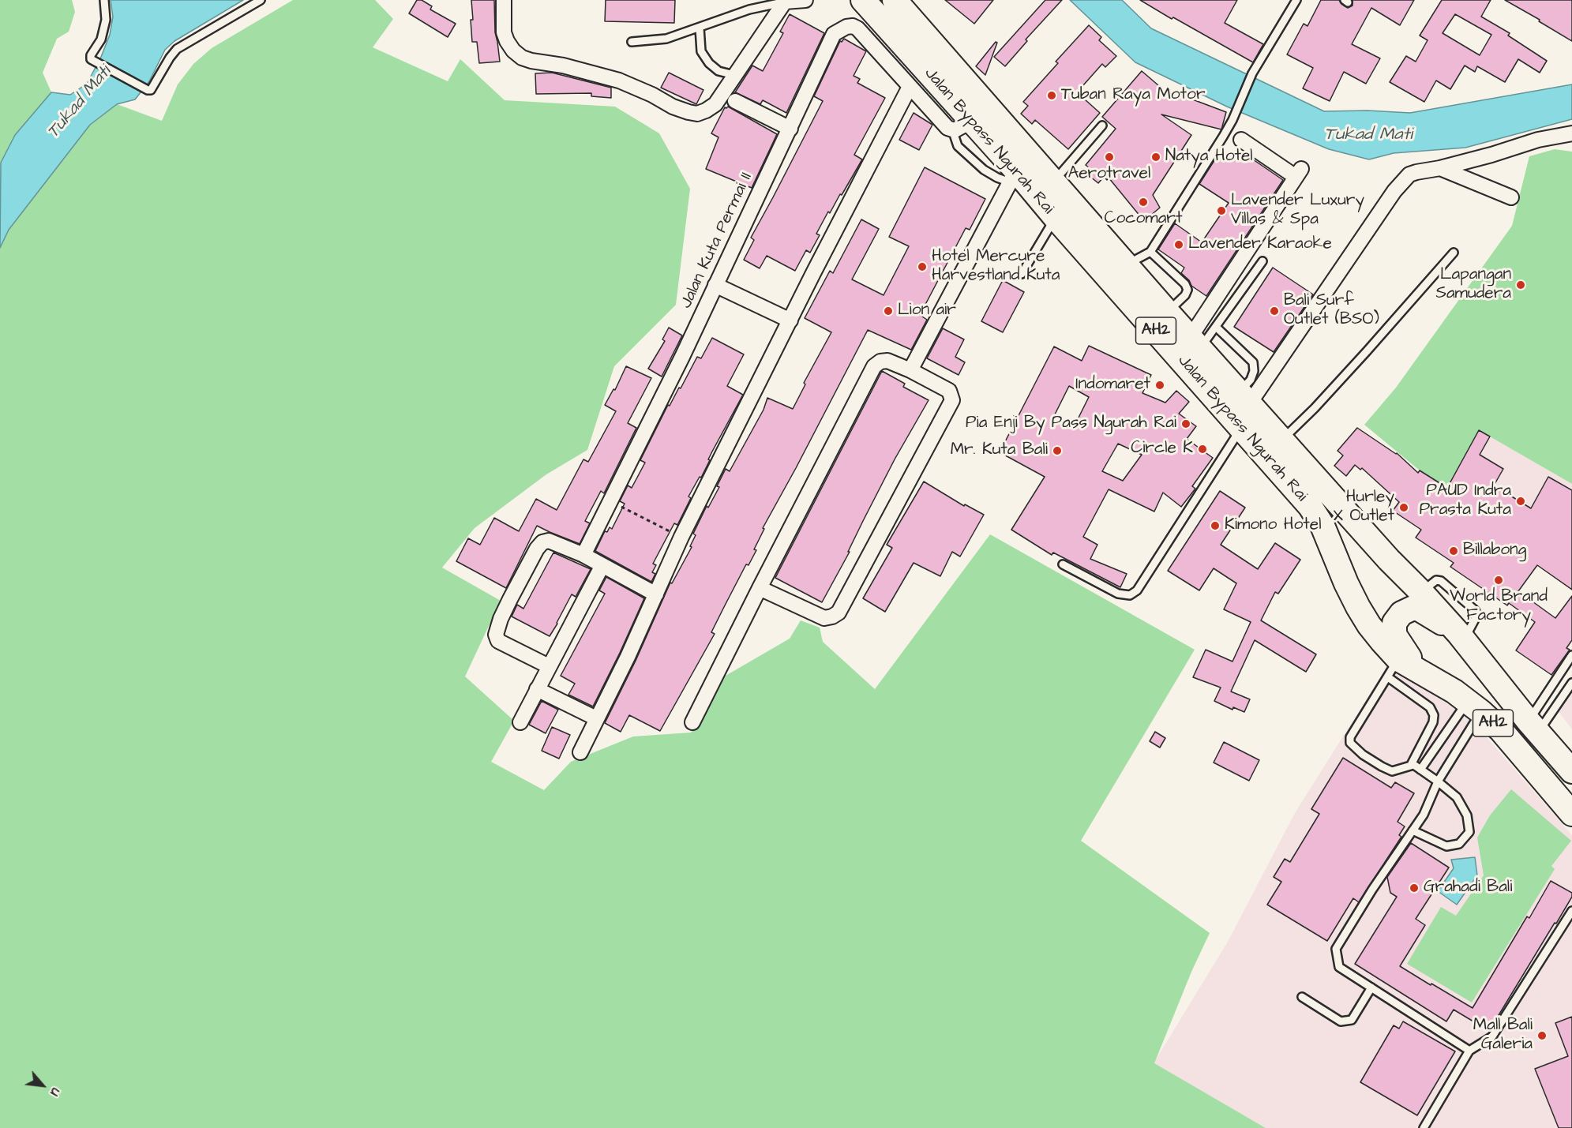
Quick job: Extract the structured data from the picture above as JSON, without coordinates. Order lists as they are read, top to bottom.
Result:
{
  "streets": {
    "highway": ["Jalan Bypass Ngurah Rai", "AH2"],
    "street": ["Jalan Kuta Permai II"]
  },
  "crossings": [
    ["Jalan Bypass Ngurah Rai", "Jalan Kuta Permai II"]
  ],
  "water": ["Tukad Mati"],
  "places": [
    "Tuban Raya Motor",
    "Aerotravel",
    "Natya Hotel",
    "Cocomart",
    "Lavender Luxury Villas & Spa",
    "Lavender Karaoke",
    "Hotel Mercure Harvestland Kuta",
    "Lapangan Samudera",
    "Lion air",
    "Bali Surf Outlet (BSO)",
    "Indomaret",
    "Pia Enji By Pass Ngurah Rai",
    "Circle K",
    "Mr. Kuta Bali",
    "PAUD Indra Prasta Kuta",
    "Hurley X Outlet",
    "Kimono Hotel",
    "Billabong",
    "World Brand Factory",
    "Grahadi Bali",
    "Mall Bali Galeria"
  ],
  "north": "bottom right"
}
